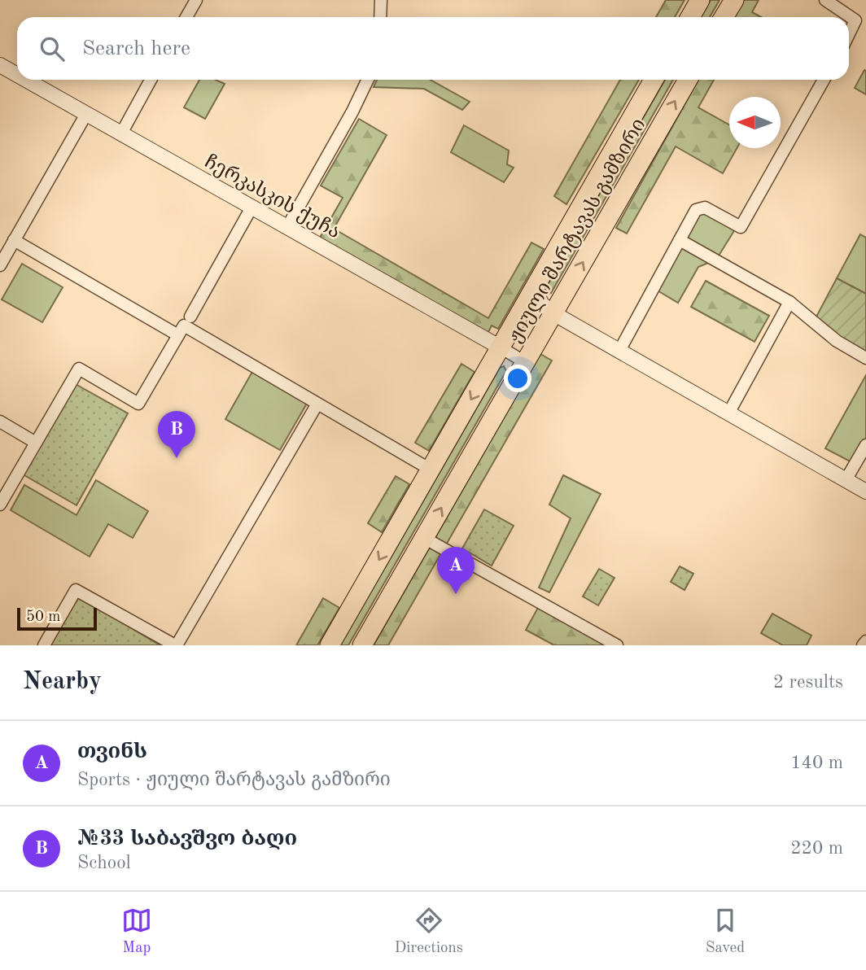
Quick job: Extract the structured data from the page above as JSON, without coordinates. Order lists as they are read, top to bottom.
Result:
{
  "streets": {
    "main road": ["ჟიული შარტავას გამზირი"],
    "street": ["ჩერკასკის ქუჩა"]
  },
  "crossings": [
    ["ჩერკასკის ქუჩა", "ჟიული შარტავას გამზირი"]
  ],
  "scale_bar": "50 m",
  "north": "left",
  "page": {
    "search": "Search here",
    "pins": ["B", "A"],
    "scale": "50 m",
    "heading": ["Nearby", "2 results"],
    "list": [
      {
        "mark": "A",
        "name": "თვინს",
        "note": "Sports · ჟიული შარტავას გამზირი",
        "value": "140 m"
      },
      {
        "mark": "B",
        "name": "№33 საბავშვო ბაღი",
        "note": "School",
        "value": "220 m"
      }
    ],
    "nav": ["Map", "Directions", "Saved"]
  }
}
